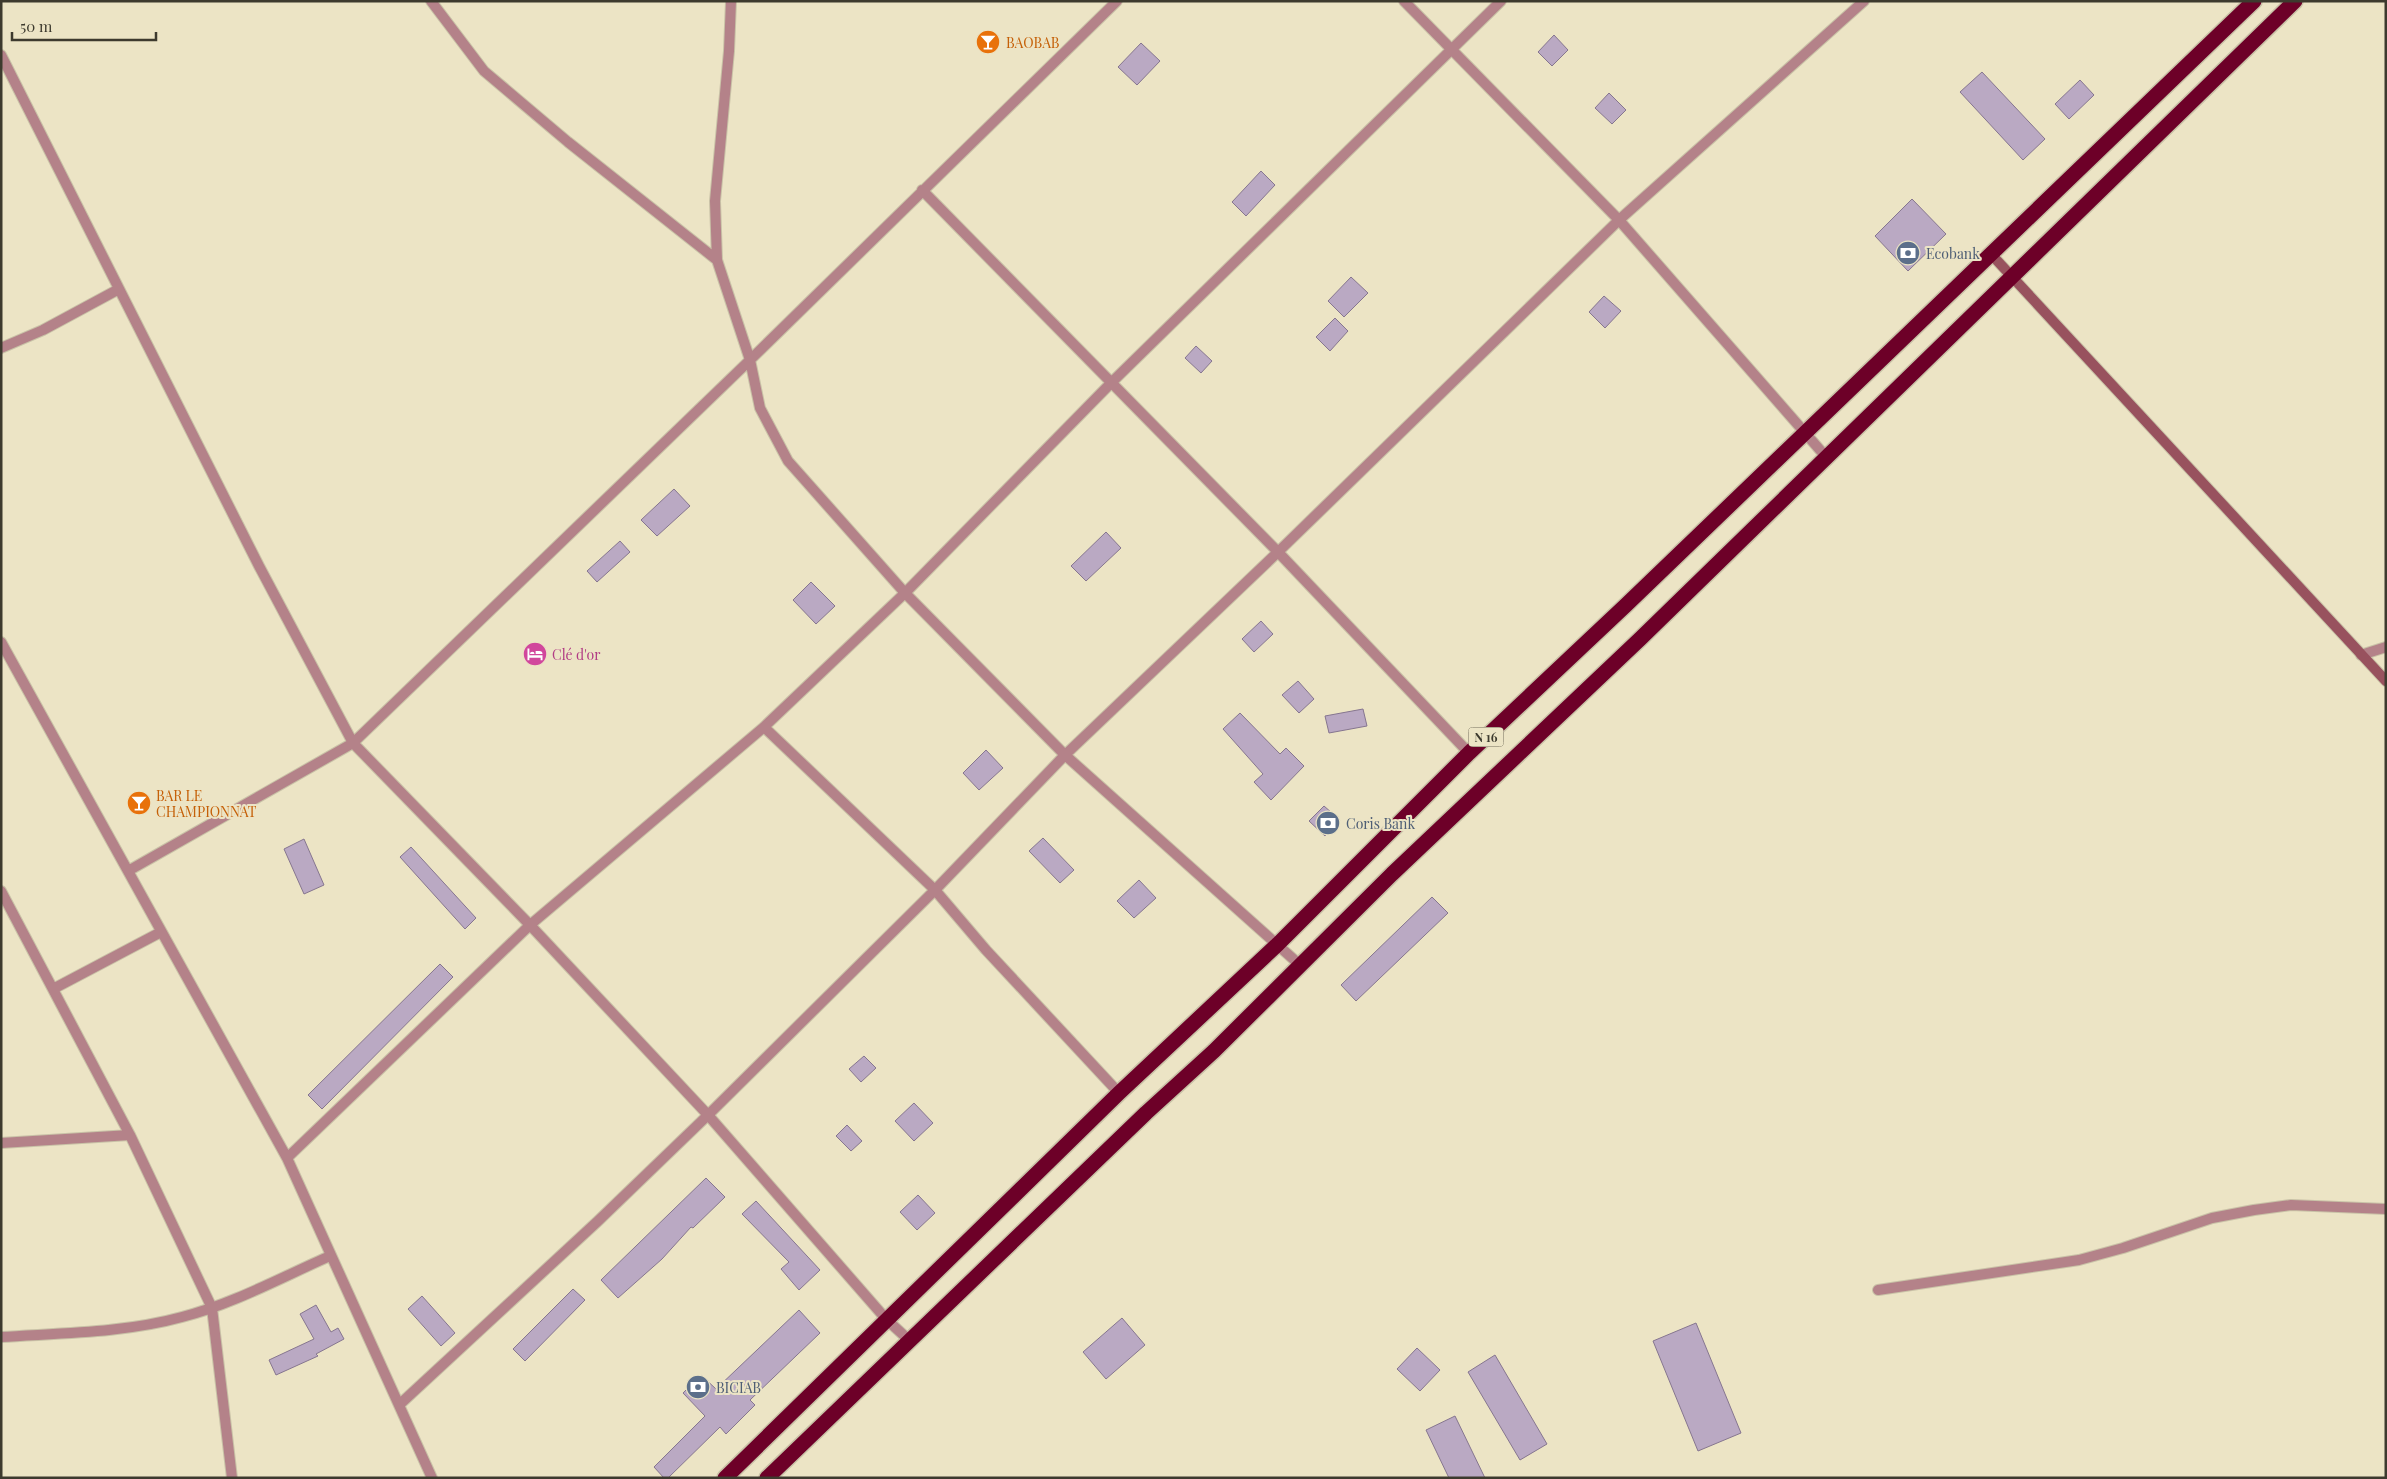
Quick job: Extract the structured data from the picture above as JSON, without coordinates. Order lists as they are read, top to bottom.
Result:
{
  "streets": {
    "highway": ["N 16"]
  },
  "places": {
    "bar": ["BAOBAB", "BAR LE CHAMPIONNAT"],
    "bank": ["Ecobank", "Coris Bank", "BICIAB"],
    "hotel": ["Clé d'or"]
  },
  "scale_bar": "50 m"
}
